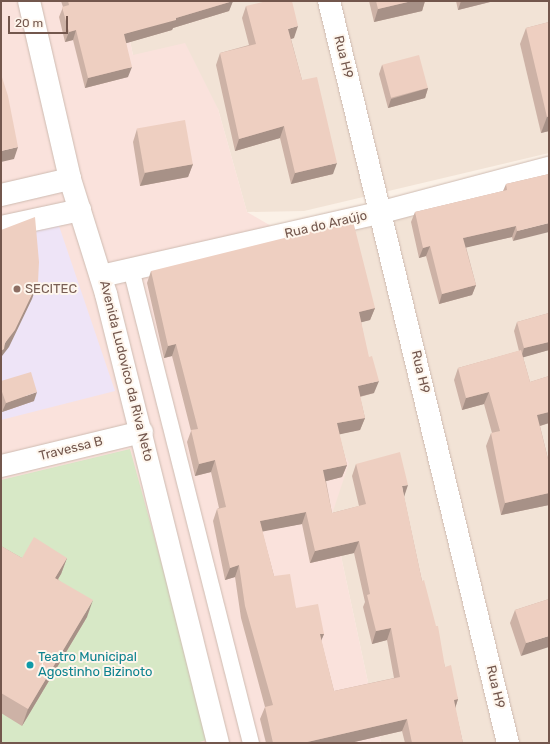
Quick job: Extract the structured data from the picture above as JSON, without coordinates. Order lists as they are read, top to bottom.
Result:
{
  "streets": {
    "street": [
      "Rua H9",
      "Rua do Araújo",
      "Avenida Ludovico da Riva Neto",
      "Travessa B"
    ]
  },
  "crossings": [
    ["Rua H9", "Rua do Araújo"],
    ["Rua do Araújo", "Avenida Ludovico da Riva Neto"],
    ["Avenida Ludovico da Riva Neto", "Travessa B"]
  ],
  "places": ["SECITEC", "Teatro Municipal Agostinho Bizinoto"],
  "scale_bar": "20 m"
}
